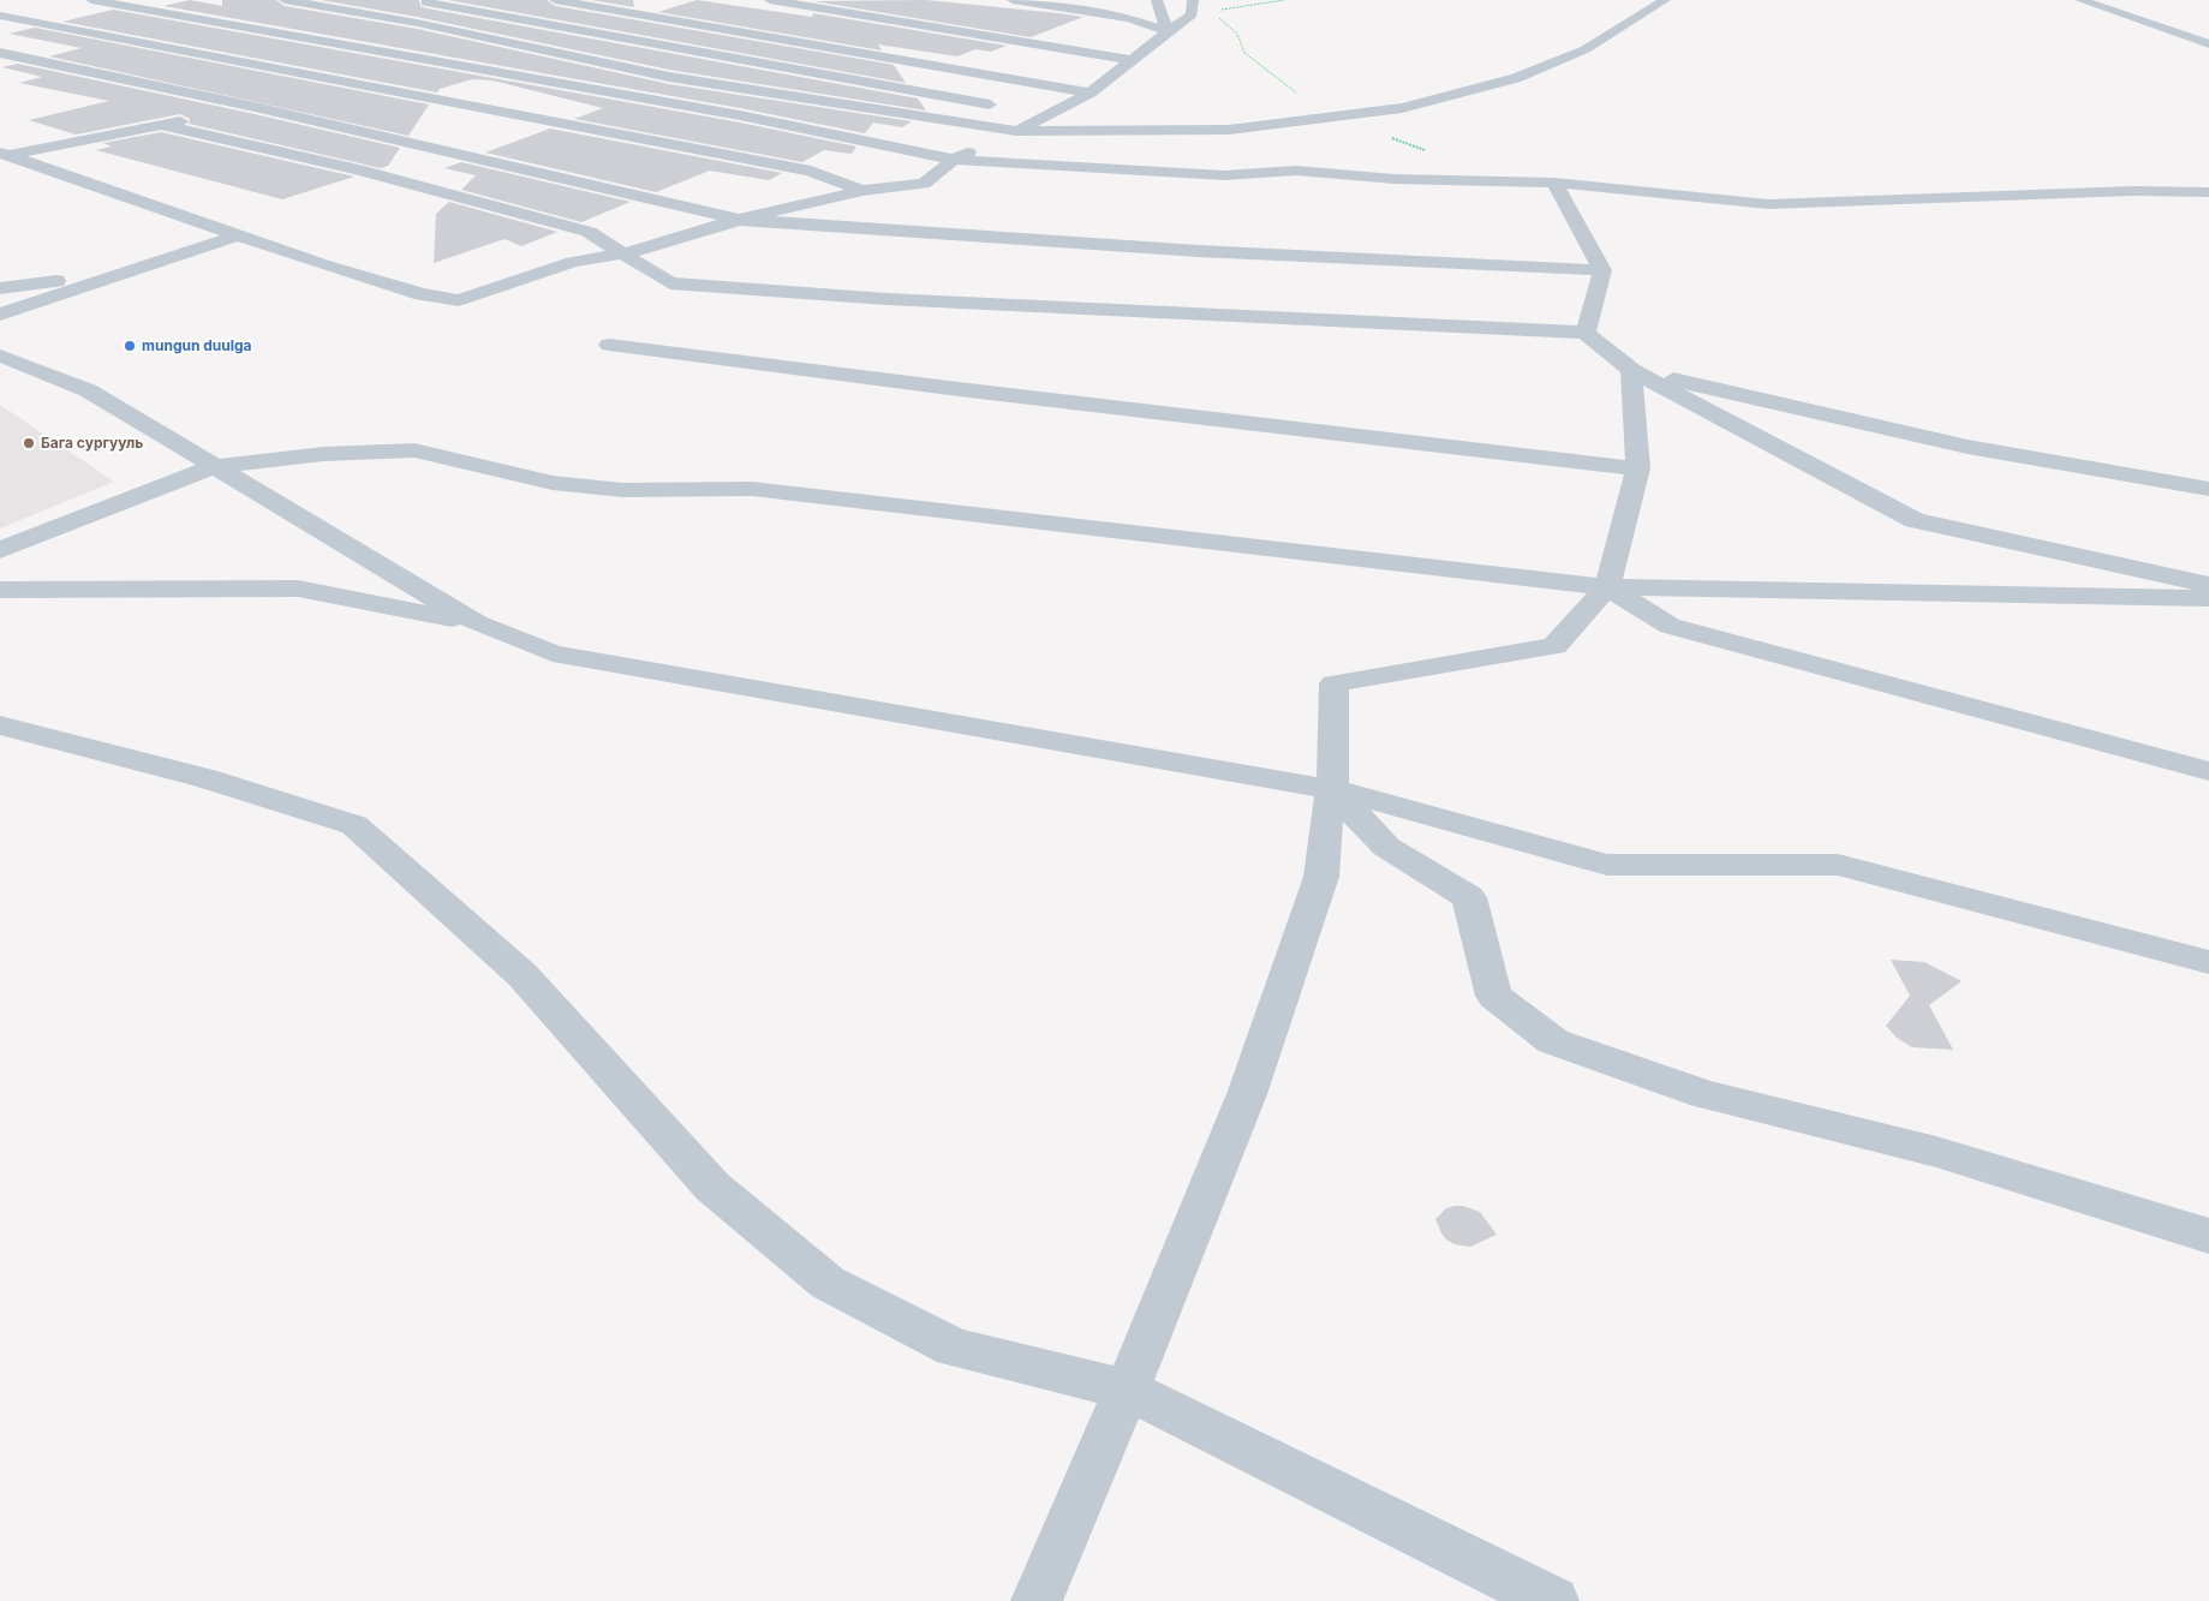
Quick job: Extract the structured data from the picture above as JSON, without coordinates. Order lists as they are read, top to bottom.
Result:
{
  "places": ["mungun duulga", "Бага сургууль"]
}
